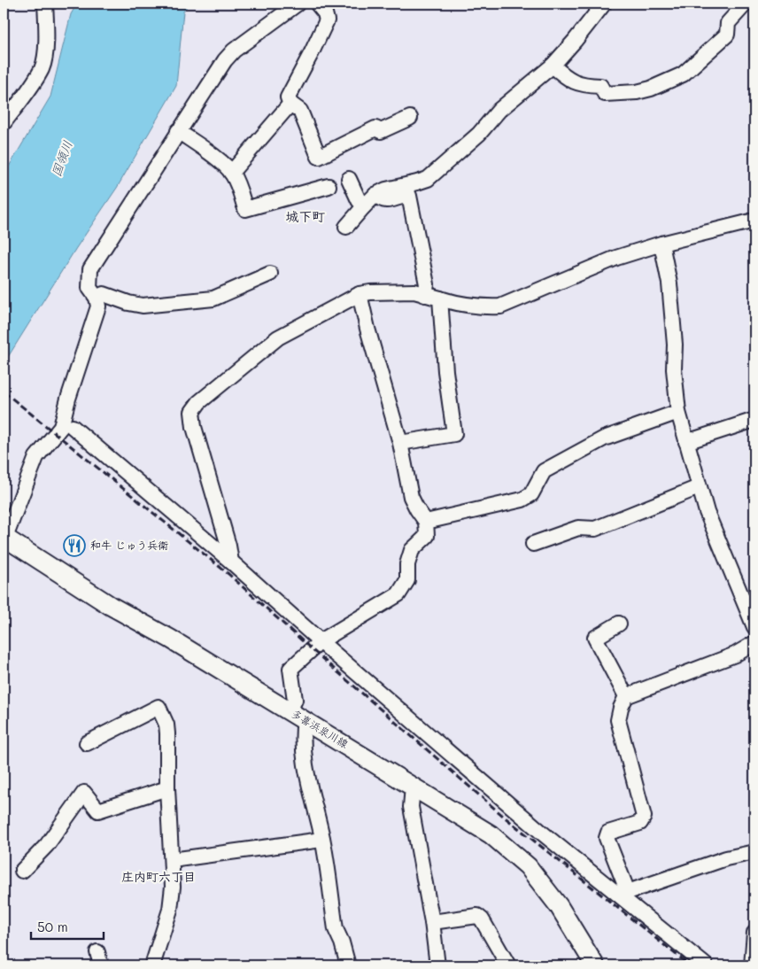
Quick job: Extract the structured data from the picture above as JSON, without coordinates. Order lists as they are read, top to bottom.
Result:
{
  "streets": {
    "main road": ["多喜浜泉川線"]
  },
  "districts": ["城下町", "庄内町六丁目"],
  "water": ["国領川"],
  "places": {
    "restaurant": ["和牛 じゅう兵衛"]
  },
  "scale_bar": "50 m"
}
